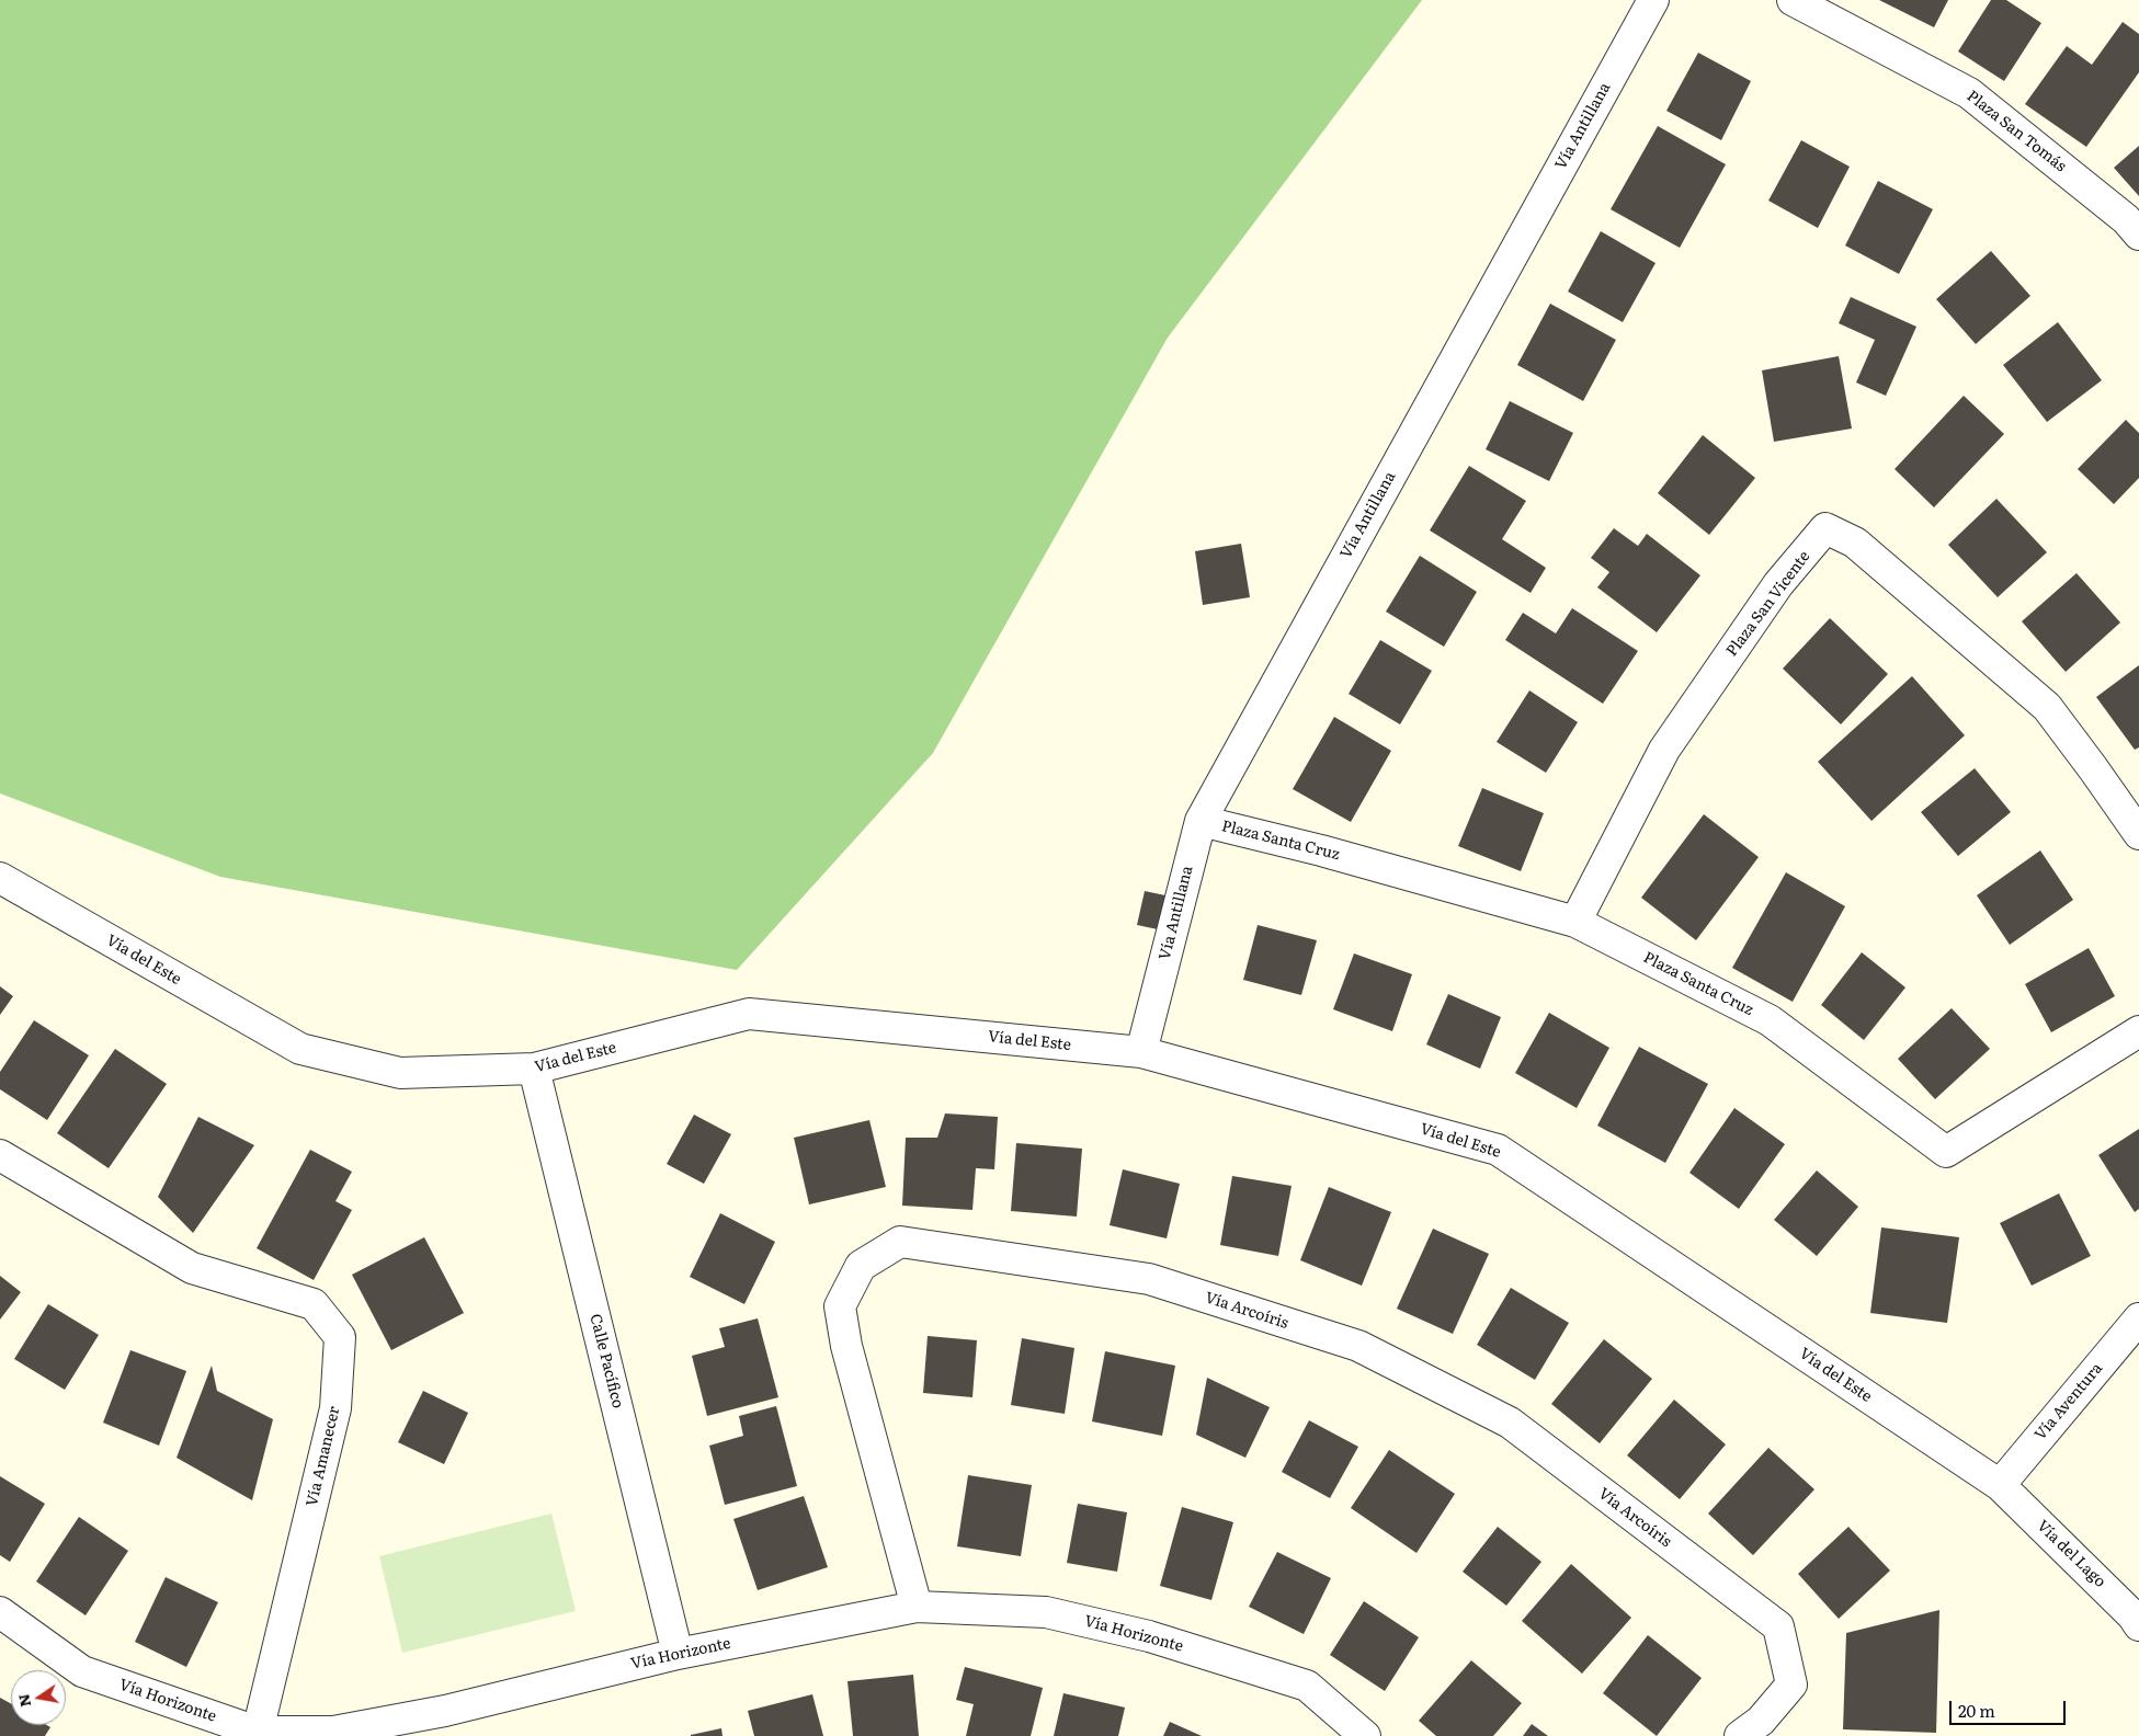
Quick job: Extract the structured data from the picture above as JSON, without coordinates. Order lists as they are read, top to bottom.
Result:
{
  "streets": {
    "street": [
      "Vía Antillana",
      "Plaza San Tomás",
      "Plaza San Vicente",
      "Plaza Santa Cruz",
      "Vía del Este",
      "Vía Arcoíris",
      "Calle Pacífico",
      "Vía Aventura",
      "Vía Amanecer",
      "Vía del Lago",
      "Vía Horizonte"
    ]
  },
  "crossings": [
    ["Vía Antillana", "Plaza Santa Cruz"],
    ["Vía Antillana", "Vía del Este"],
    ["Plaza San Vicente", "Plaza Santa Cruz"],
    ["Vía del Este", "Calle Pacífico"],
    ["Vía del Este", "Vía Aventura"],
    ["Vía del Este", "Vía del Lago"],
    ["Vía Arcoíris", "Vía Horizonte"],
    ["Calle Pacífico", "Vía Horizonte"],
    ["Vía Aventura", "Vía del Lago"],
    ["Vía Amanecer", "Vía Horizonte"]
  ],
  "scale_bar": "20 m",
  "north": "left"
}
